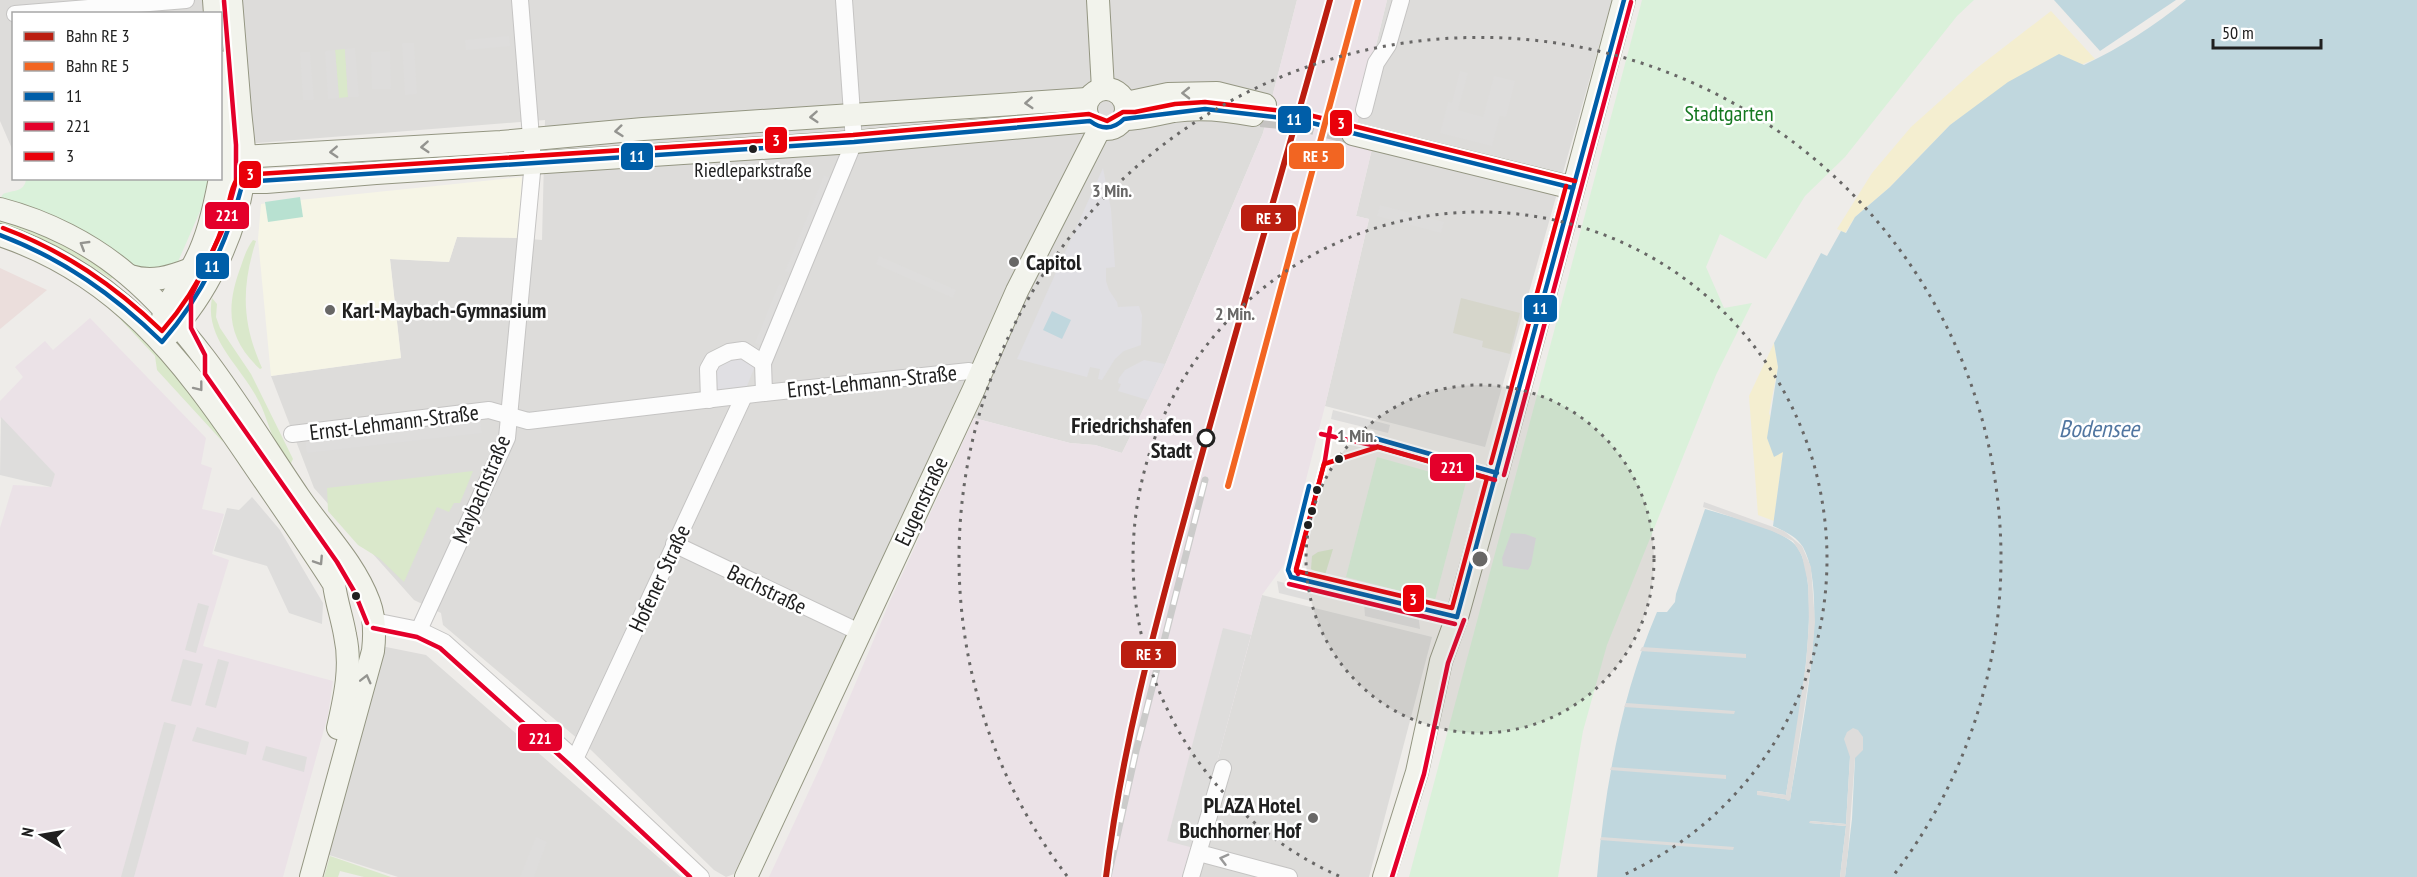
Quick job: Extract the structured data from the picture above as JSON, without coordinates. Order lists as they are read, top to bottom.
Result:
{
  "streets": {
    "street": [
      "Ernst-Lehmann-Straße",
      "Maybachstraße",
      "Eugenstraße",
      "Hofener Straße",
      "Bachstraße"
    ]
  },
  "crossings": [
    ["Ernst-Lehmann-Straße", "Maybachstraße"],
    ["Ernst-Lehmann-Straße", "Eugenstraße"],
    ["Ernst-Lehmann-Straße", "Hofener Straße"],
    ["Eugenstraße", "Bachstraße"],
    ["Hofener Straße", "Bachstraße"]
  ],
  "water": ["Bodensee"],
  "parks": ["Stadtgarten"],
  "places": [
    "Riedleparkstraße",
    "Capitol",
    "Karl-Maybach-Gymnasium",
    "Friedrichshafen Stadt",
    "PLAZA Hotel Buchhorner Hof"
  ],
  "lines": ["transit line 11", "transit line 221", "transit line 3"],
  "legend": [
    "Bahn RE 3",
    "Bahn RE 5",
    "11",
    "221",
    "3"
  ],
  "scale_bar": "50 m",
  "north": "left",
  "rings": ["3 Min.", "2 Min.", "1 Min."]
}
